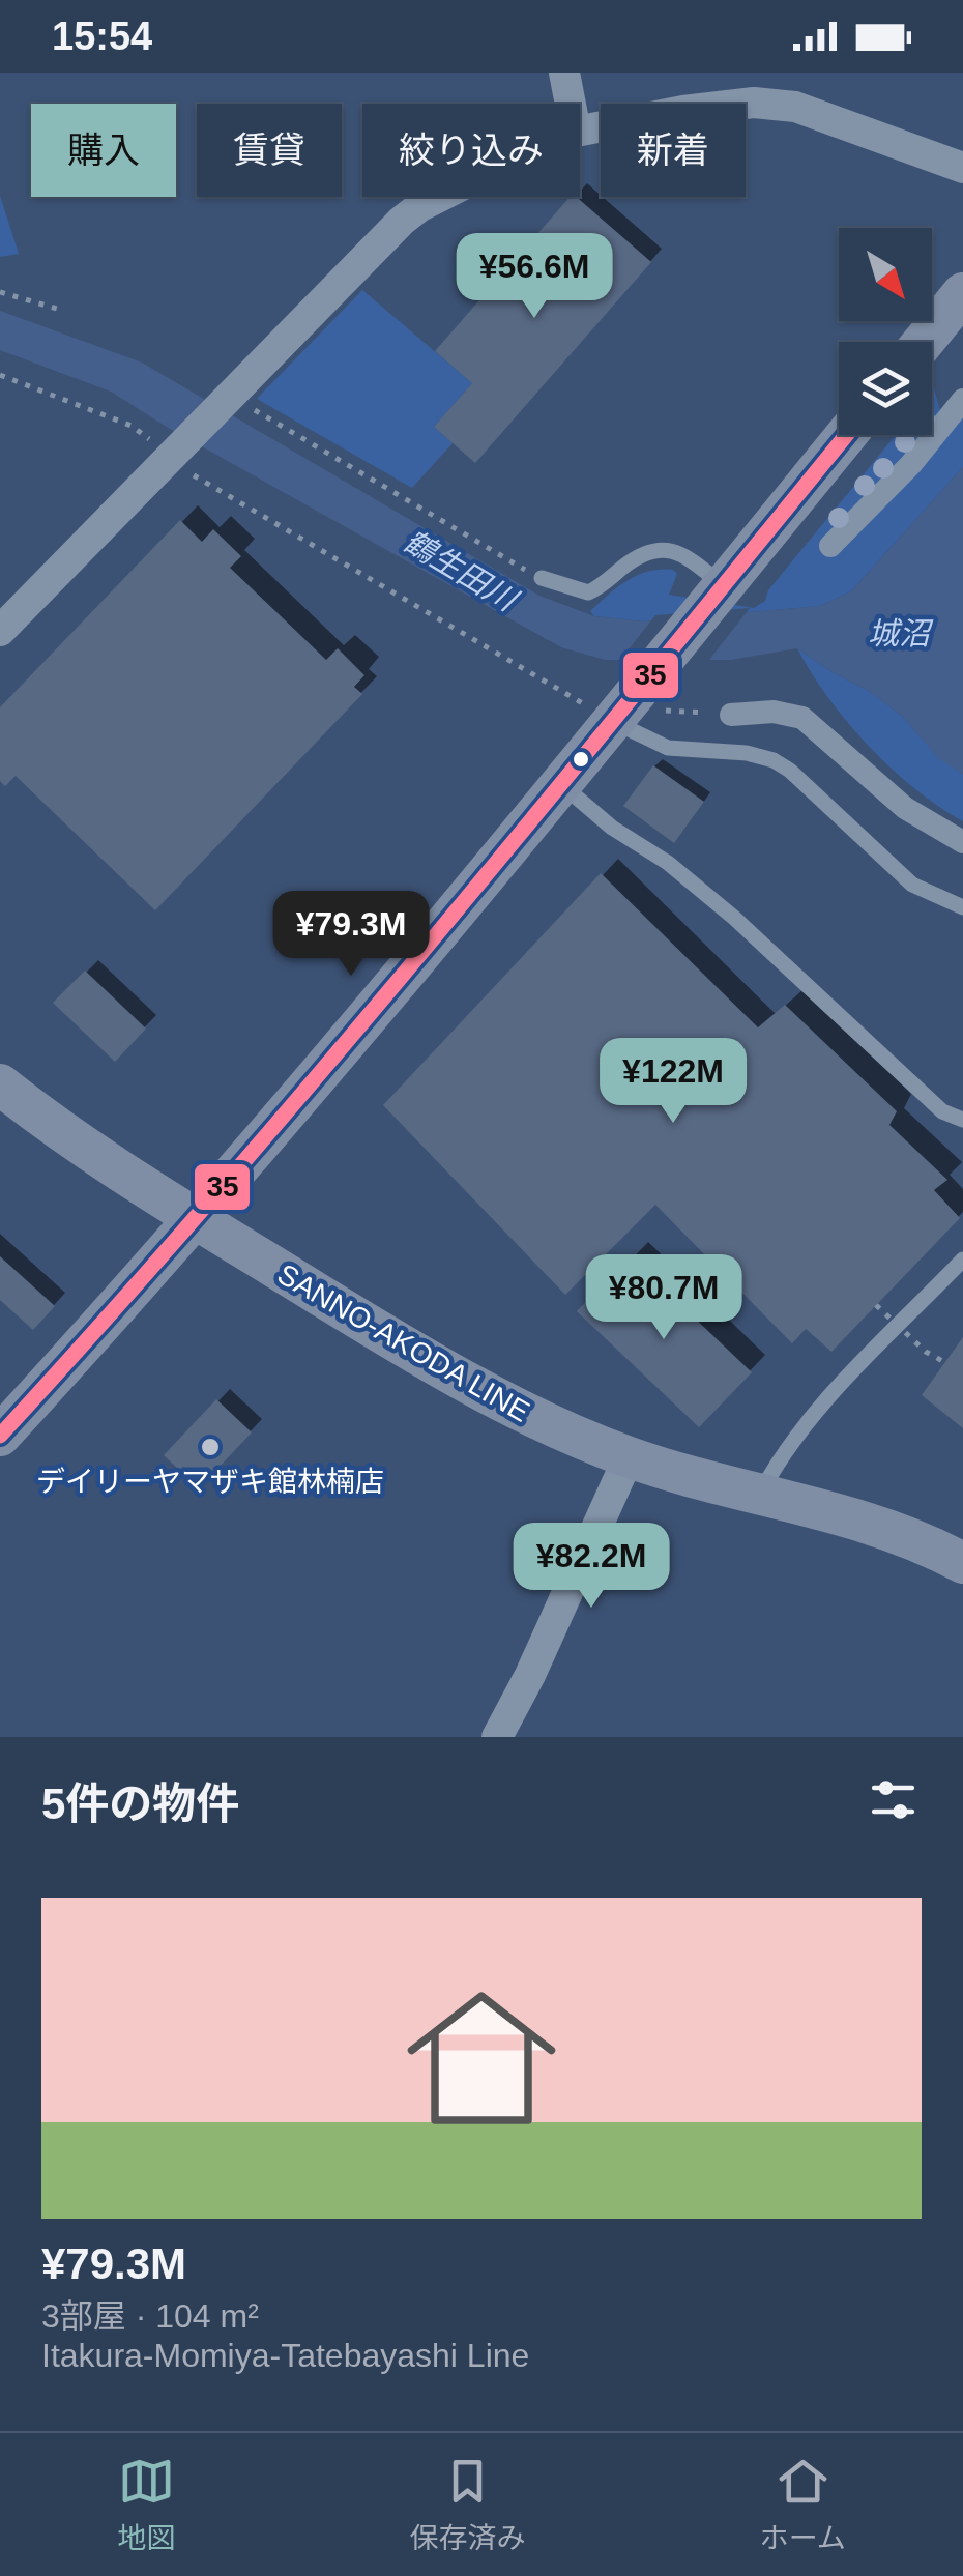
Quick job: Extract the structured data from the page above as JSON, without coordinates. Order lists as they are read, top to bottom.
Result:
{
  "streets": {
    "main road": ["SANNO-AKODA LINE"]
  },
  "water": ["鶴生田川", "城沼"],
  "places": ["デイリーヤマザキ館林楠店"],
  "lines": ["transit line 35"],
  "north": "bottom right",
  "page": {
    "status": "15:54",
    "chip": [
      "購入",
      "賃貸",
      "絞り込み",
      "新着"
    ],
    "price": [
      "¥56.6M",
      "¥79.3M",
      "¥122M",
      "¥80.7M",
      "¥82.2M"
    ],
    "heading": "5件の物件",
    "list": [
      {
        "name": "¥79.3M",
        "note": "3部屋 · 104 m² · Itakura-Momiya-Tatebayashi Line"
      }
    ],
    "tabs": ["地図", "保存済み", "ホーム"]
  }
}
